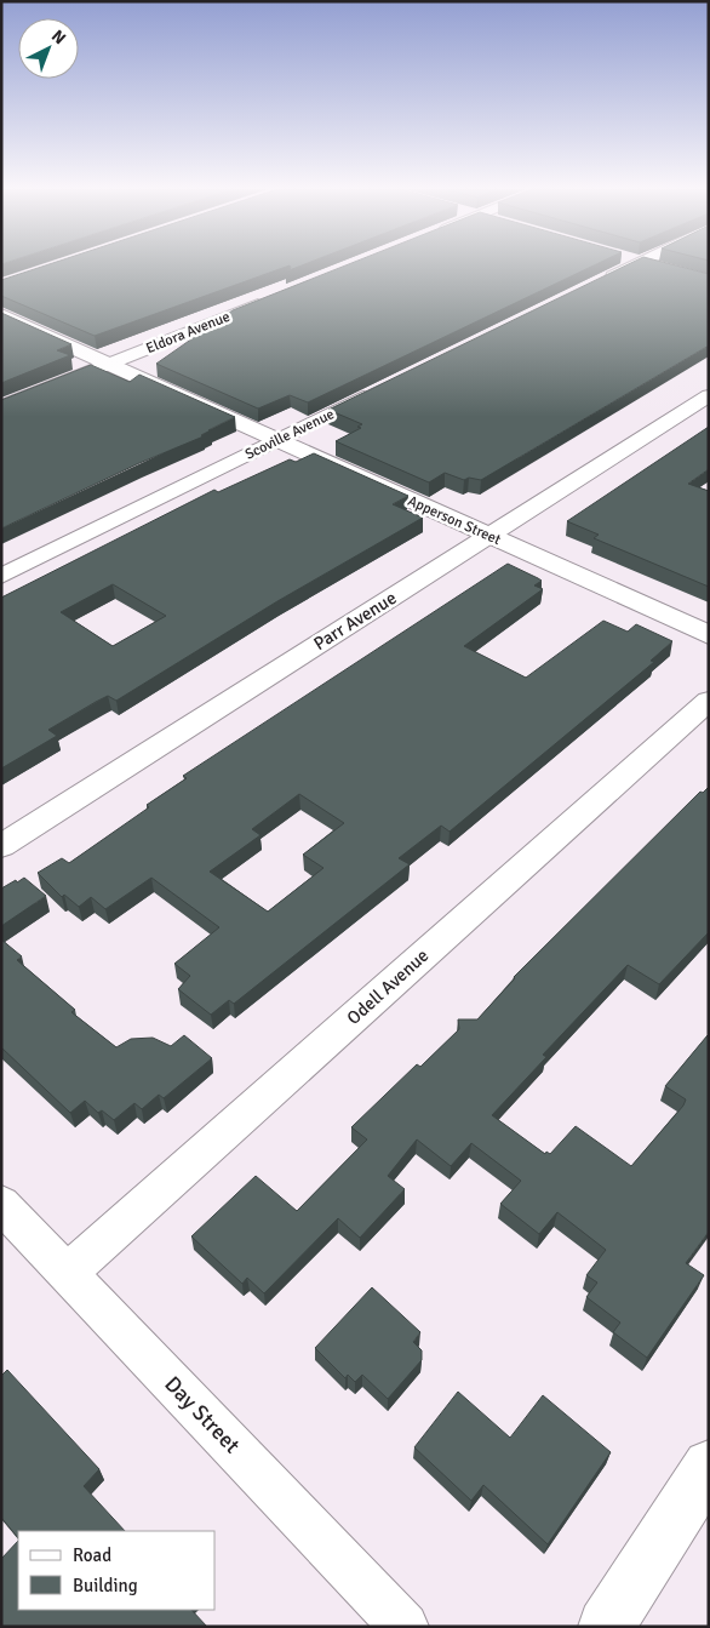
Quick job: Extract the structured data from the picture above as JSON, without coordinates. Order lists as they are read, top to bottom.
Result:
{
  "streets": {
    "street": [
      "Eldora Avenue",
      "Scoville Avenue",
      "Apperson Street",
      "Parr Avenue",
      "Odell Avenue",
      "Day Street"
    ]
  },
  "crossings": [
    ["Eldora Avenue", "Apperson Street"],
    ["Scoville Avenue", "Apperson Street"],
    ["Apperson Street", "Parr Avenue"],
    ["Odell Avenue", "Day Street"]
  ],
  "legend": ["Road", "Building"],
  "north": "top right"
}
